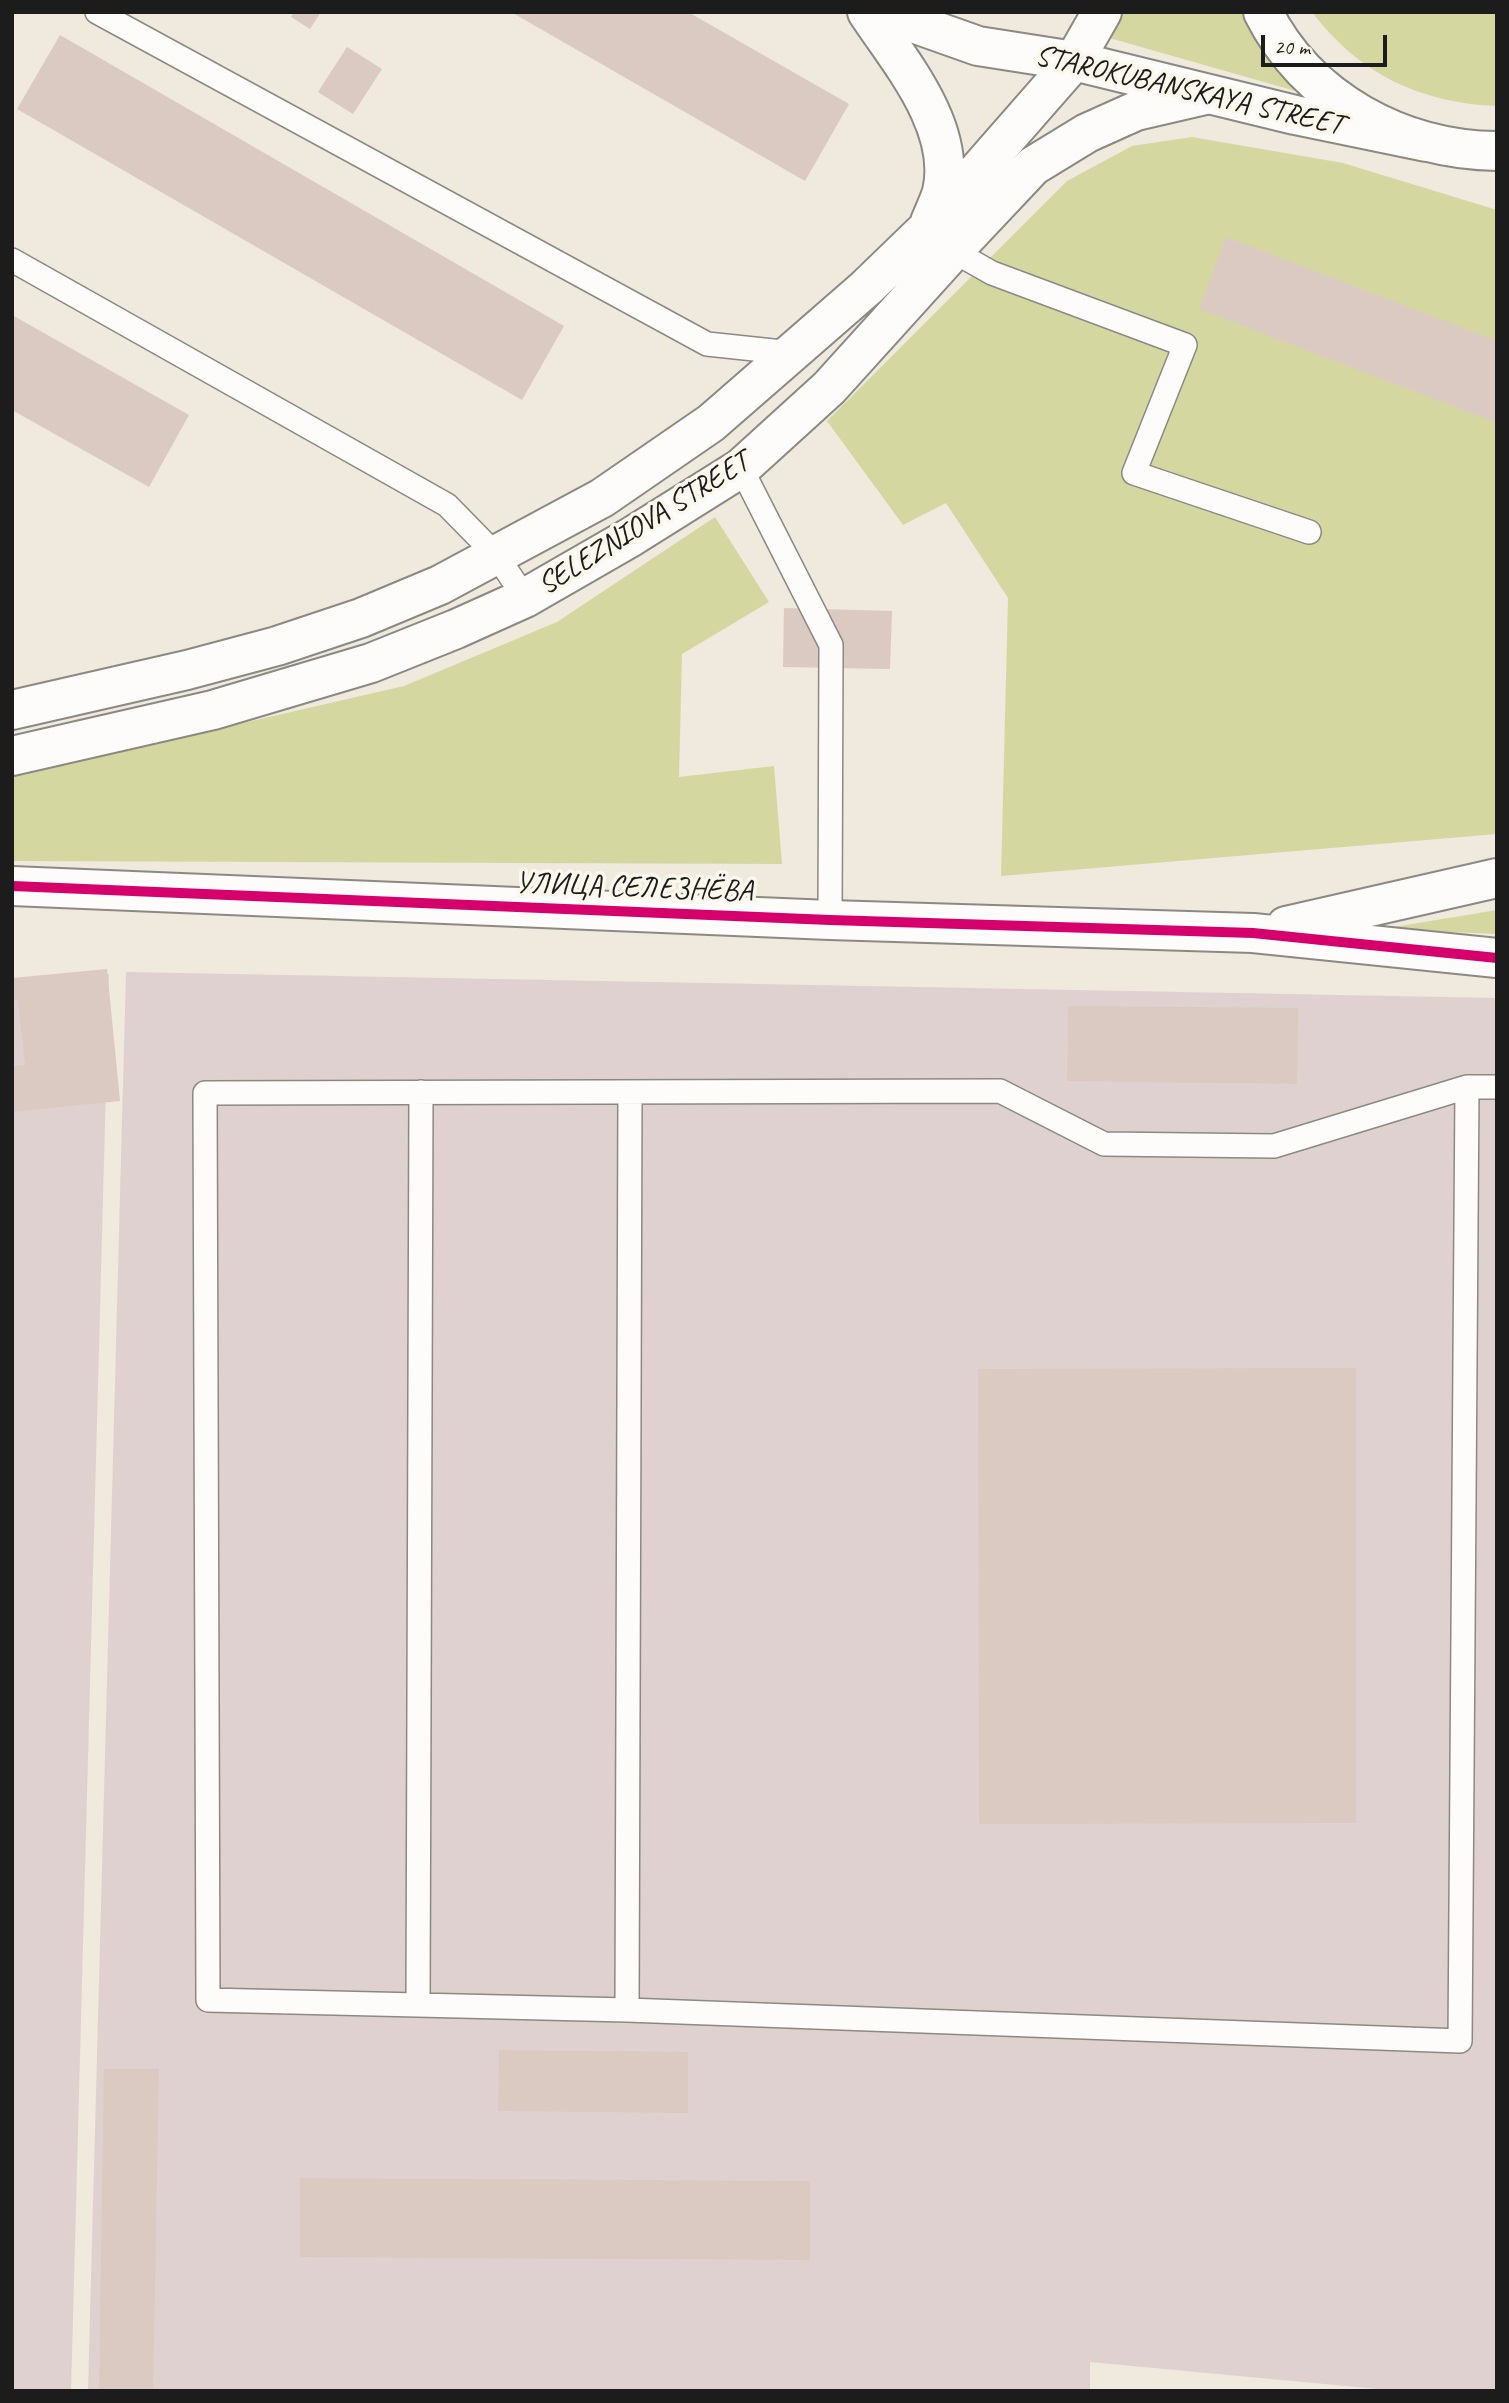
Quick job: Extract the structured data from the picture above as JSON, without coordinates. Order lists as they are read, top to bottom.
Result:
{
  "streets": {
    "main road": ["STAROKUBANSKAYA STREET", "SELEZNIOVA STREET", "УЛИЦА СЕЛЕЗНЁВА"]
  },
  "crossings": [
    ["STAROKUBANSKAYA STREET", "SELEZNIOVA STREET"]
  ],
  "scale_bar": "20 m"
}
